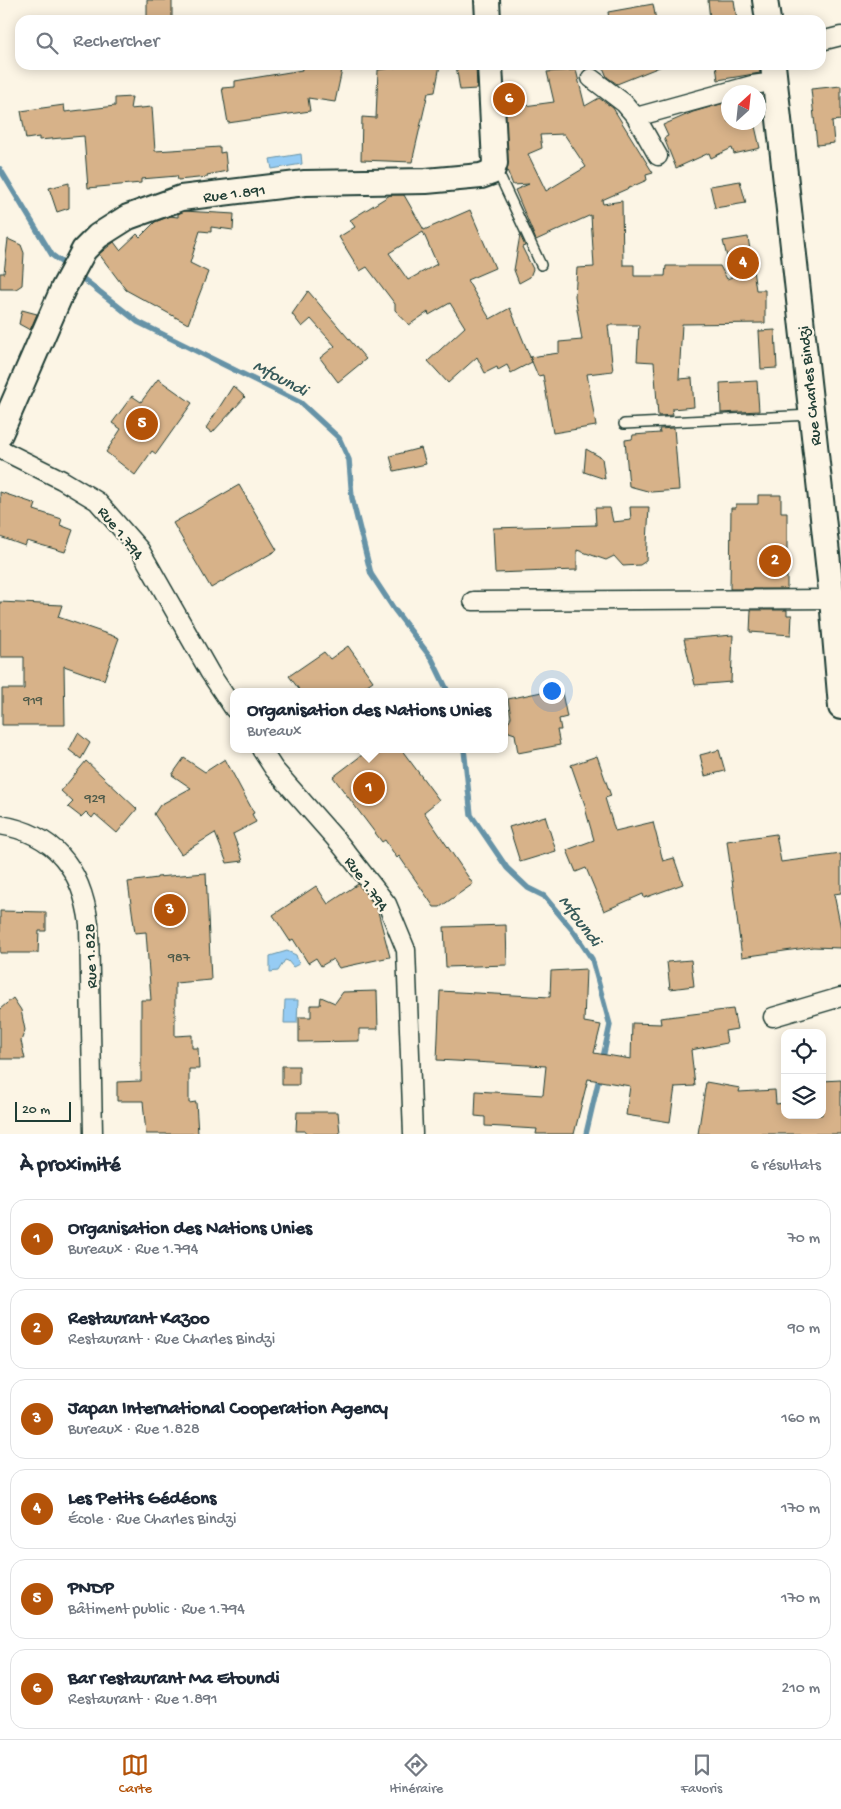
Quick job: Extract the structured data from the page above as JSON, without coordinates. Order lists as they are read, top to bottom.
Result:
{
  "streets": {
    "street": [
      "Rue 1.891",
      "Rue Charles Bindzi",
      "Rue 1.794",
      "Rue 1.828"
    ]
  },
  "water": ["Mfoundi"],
  "house_numbers": ["919", "929", "987"],
  "scale_bar": "20 m",
  "north": "top right",
  "page": {
    "search": "Rechercher",
    "pins": [
      "6",
      "4",
      "5",
      "2",
      "1",
      "3"
    ],
    "popup": ["Organisation des Nations Unies", "Bureaux"],
    "scale": "20 m",
    "heading": ["À proximité", "6 résultats"],
    "list": [
      {
        "mark": "1",
        "name": "Organisation des Nations Unies",
        "note": "Bureaux · Rue 1.794",
        "value": "70 m"
      },
      {
        "mark": "2",
        "name": "Restaurant Kazoo",
        "note": "Restaurant · Rue Charles Bindzi",
        "value": "90 m"
      },
      {
        "mark": "3",
        "name": "Japan International Cooperation Agency",
        "note": "Bureaux · Rue 1.828",
        "value": "160 m"
      },
      {
        "mark": "4",
        "name": "Les Petits Gédéons",
        "note": "École · Rue Charles Bindzi",
        "value": "170 m"
      },
      {
        "mark": "5",
        "name": "PNDP",
        "note": "Bâtiment public · Rue 1.794",
        "value": "170 m"
      },
      {
        "mark": "6",
        "name": "Bar restaurant Ma Etoundi",
        "note": "Restaurant · Rue 1.891",
        "value": "210 m"
      }
    ],
    "nav": ["Carte", "Itinéraire", "Favoris"]
  }
}
